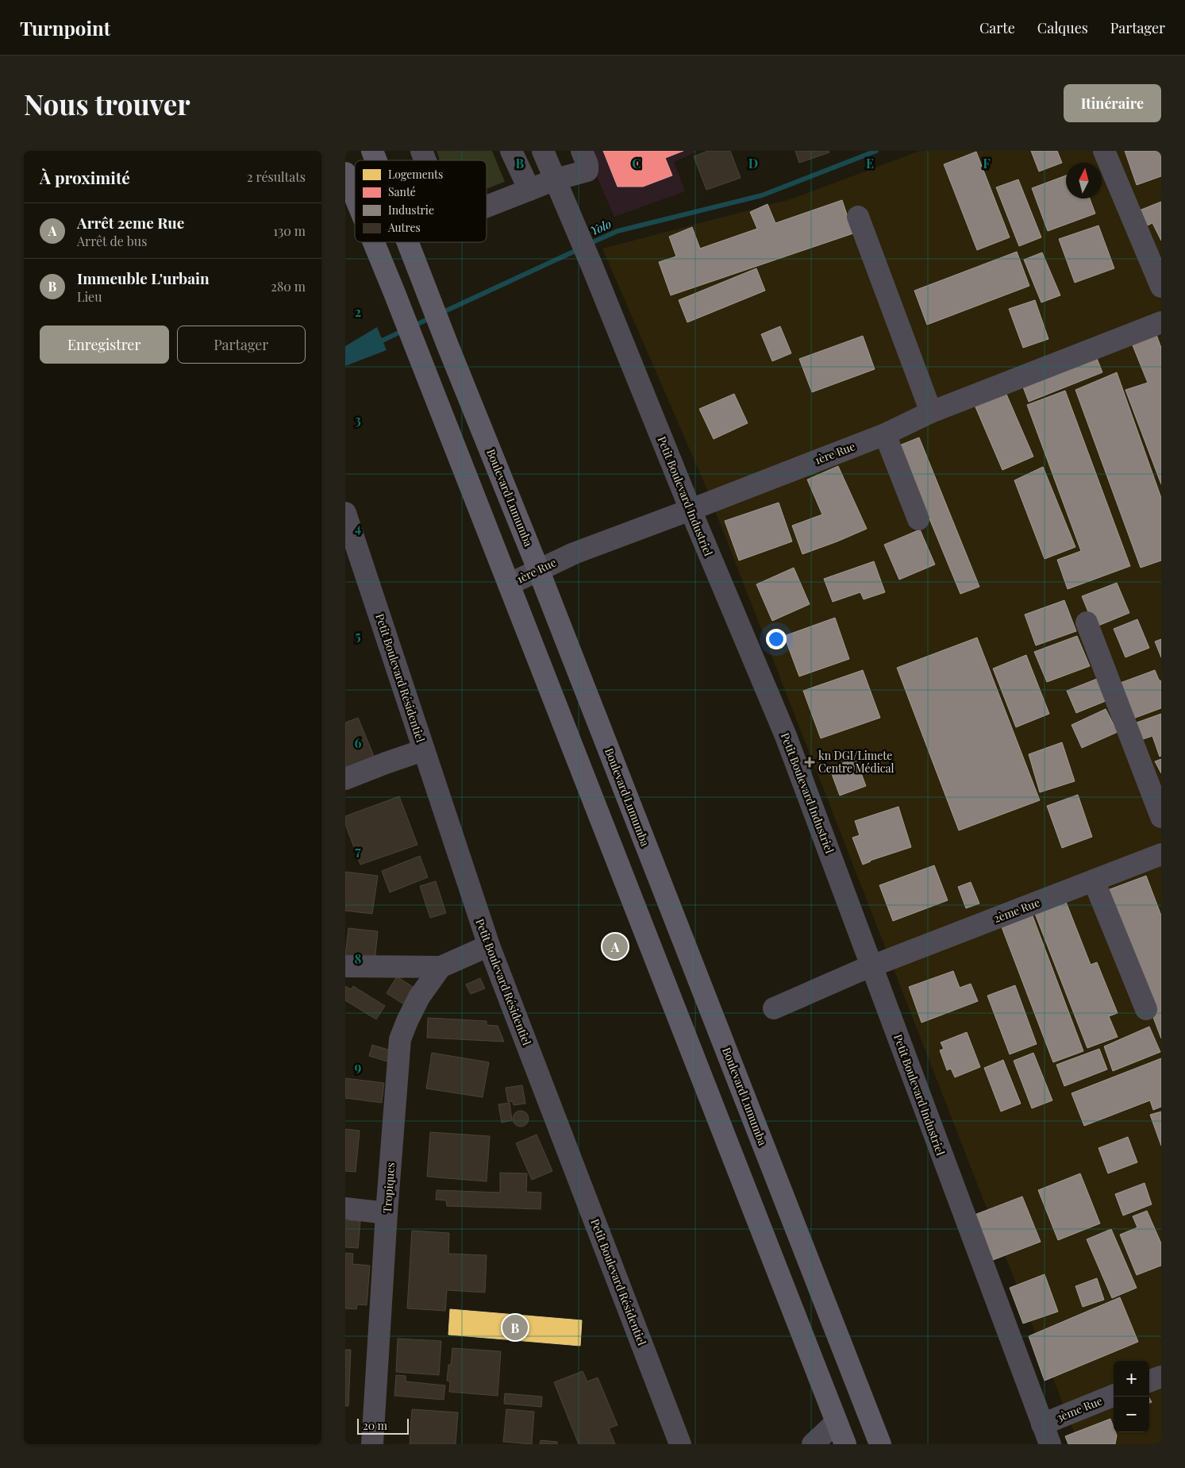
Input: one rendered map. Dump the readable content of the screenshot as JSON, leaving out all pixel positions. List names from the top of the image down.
{
  "streets": {
    "highway": ["Boulevard Lumumba"],
    "street": [
      "1ère Rue",
      "Petit Boulevard Industriel",
      "Petit Boulevard Résidentiel",
      "2ème Rue",
      "Tropiques",
      "3ème Rue"
    ]
  },
  "crossings": [
    ["1ère Rue", "Petit Boulevard Industriel"],
    ["1ère Rue", "Boulevard Lumumba"],
    ["Petit Boulevard Industriel", "2ème Rue"],
    ["Petit Boulevard Industriel", "3ème Rue"]
  ],
  "water": ["Yolo"],
  "places": {
    "health": ["kn DGI/Limete Centre Médical"]
  },
  "legend": [
    "Logements",
    "Santé",
    "Industrie",
    "Autres"
  ],
  "scale_bar": "20 m",
  "north": "top",
  "page": {
    "header": "Turnpoint",
    "nav": ["Carte", "Calques", "Partager"],
    "buttons": [
      "Itinéraire",
      ["Enregistrer", "Partager"]
    ],
    "title": "Nous trouver",
    "heading": ["À proximité", "2 résultats"],
    "list": [
      {
        "mark": "A",
        "name": "Arrêt 2eme Rue",
        "note": "Arrêt de bus",
        "value": "130 m"
      },
      {
        "mark": "B",
        "name": "Immeuble L'urbain",
        "note": "Lieu",
        "value": "280 m"
      }
    ],
    "pins": ["A", "B"],
    "map_buttons": ["+", "−"],
    "scale": "20 m"
  },
  "grid": {
    "columns": [
      "B",
      "C",
      "D",
      "E",
      "F"
    ],
    "rows": [
      "2",
      "3",
      "4",
      "5",
      "6",
      "7",
      "8",
      "9"
    ]
  }
}
